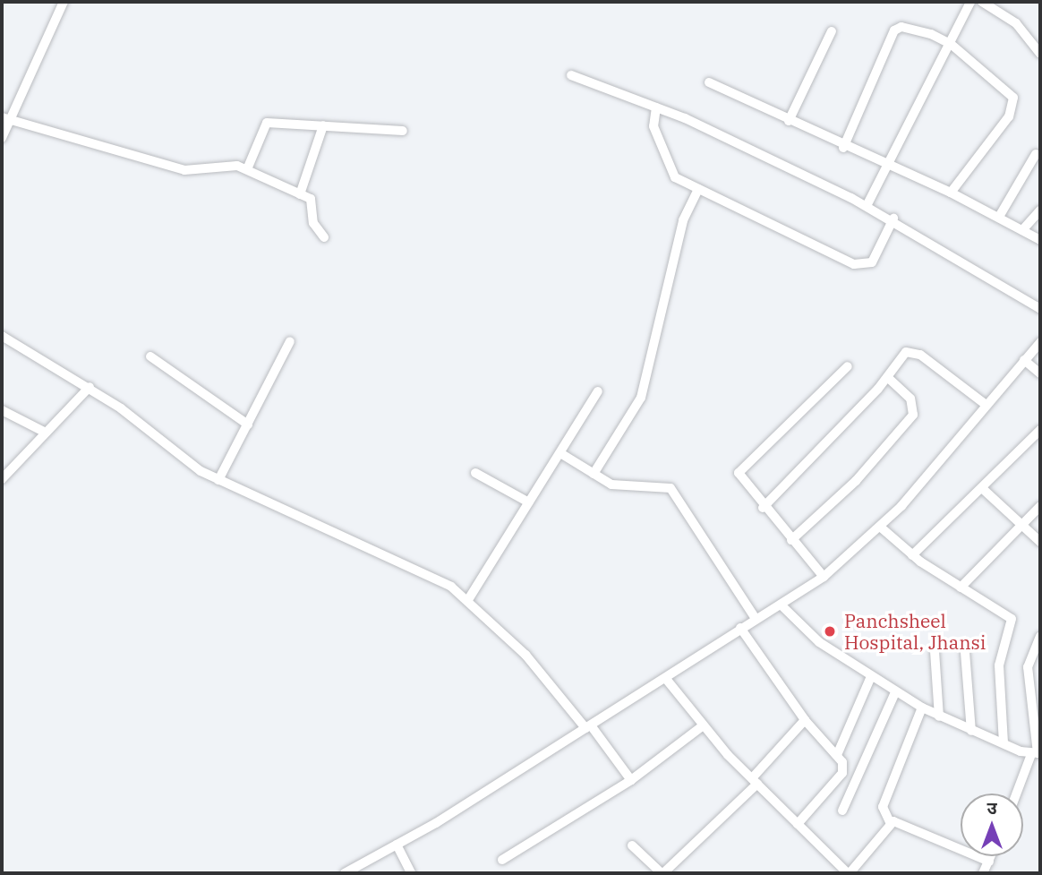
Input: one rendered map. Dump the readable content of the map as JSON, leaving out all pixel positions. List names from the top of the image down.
{
  "places": ["Panchsheel Hospital, Jhansi"],
  "north": "top"
}
